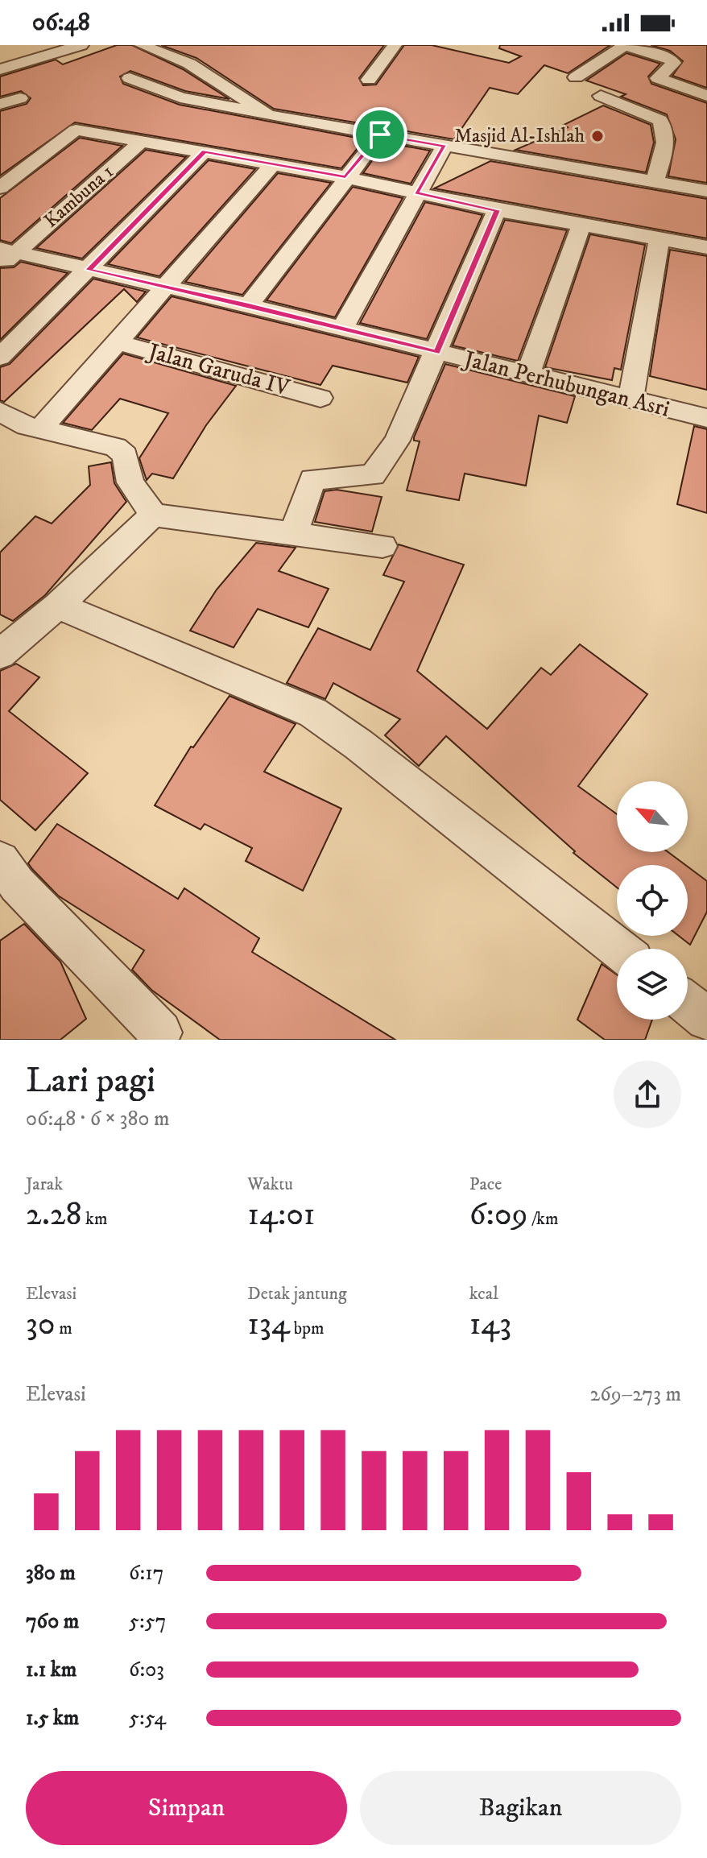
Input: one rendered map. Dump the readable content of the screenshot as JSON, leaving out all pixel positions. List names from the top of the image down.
{
  "streets": {
    "street": ["Kambuna 1", "Jalan Garuda IV", "Jalan Perhubungan Asri"]
  },
  "crossings": [
    ["Kambuna 1", "Jalan Perhubungan Asri"]
  ],
  "places": ["Masjid Al-Ishlah"],
  "north": "top left",
  "page": {
    "status": "06:48",
    "heading": ["Lari pagi", "06:48 · 6 × 380 m"],
    "stats": [
      ["Jarak", "2.28 km"],
      ["Waktu", "14:01"],
      ["Pace", "6:09 /km"],
      ["Elevasi", "30 m"],
      ["Detak jantung", "134 bpm"],
      ["kcal", "143"]
    ],
    "chart": ["Elevasi", "269–273 m"],
    "list": [
      {
        "name": "380 m",
        "note": "6:17"
      },
      {
        "name": "760 m",
        "note": "5:57"
      },
      {
        "name": "1.1 km",
        "note": "6:03"
      },
      {
        "name": "1.5 km",
        "note": "5:54"
      }
    ],
    "buttons": ["Simpan", "Bagikan"]
  }
}
